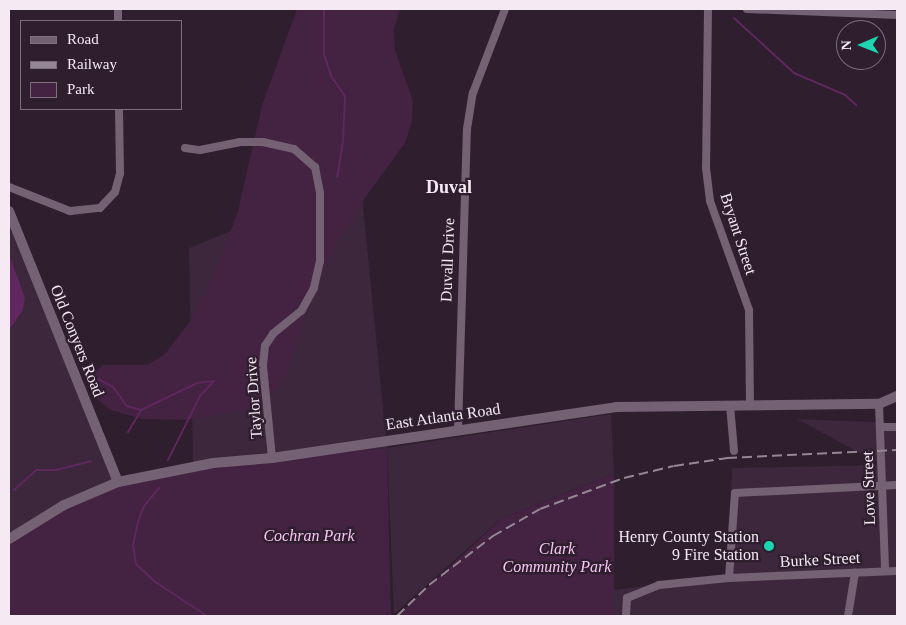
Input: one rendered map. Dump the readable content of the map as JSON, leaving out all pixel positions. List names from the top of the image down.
{
  "streets": {
    "street": [
      "Bryant Street",
      "Duvall Drive",
      "Old Conyers Road",
      "Taylor Drive",
      "East Atlanta Road",
      "Love Street",
      "Burke Street"
    ]
  },
  "crossings": [
    ["Bryant Street", "East Atlanta Road"],
    ["Duvall Drive", "East Atlanta Road"],
    ["Old Conyers Road", "East Atlanta Road"],
    ["Taylor Drive", "East Atlanta Road"],
    ["East Atlanta Road", "Love Street"],
    ["Love Street", "Burke Street"]
  ],
  "districts": ["Duval"],
  "parks": ["Cochran Park", "Clark Community Park"],
  "places": ["Henry County Station 9 Fire Station"],
  "legend": ["Road", "Railway", "Park"],
  "north": "left"
}
